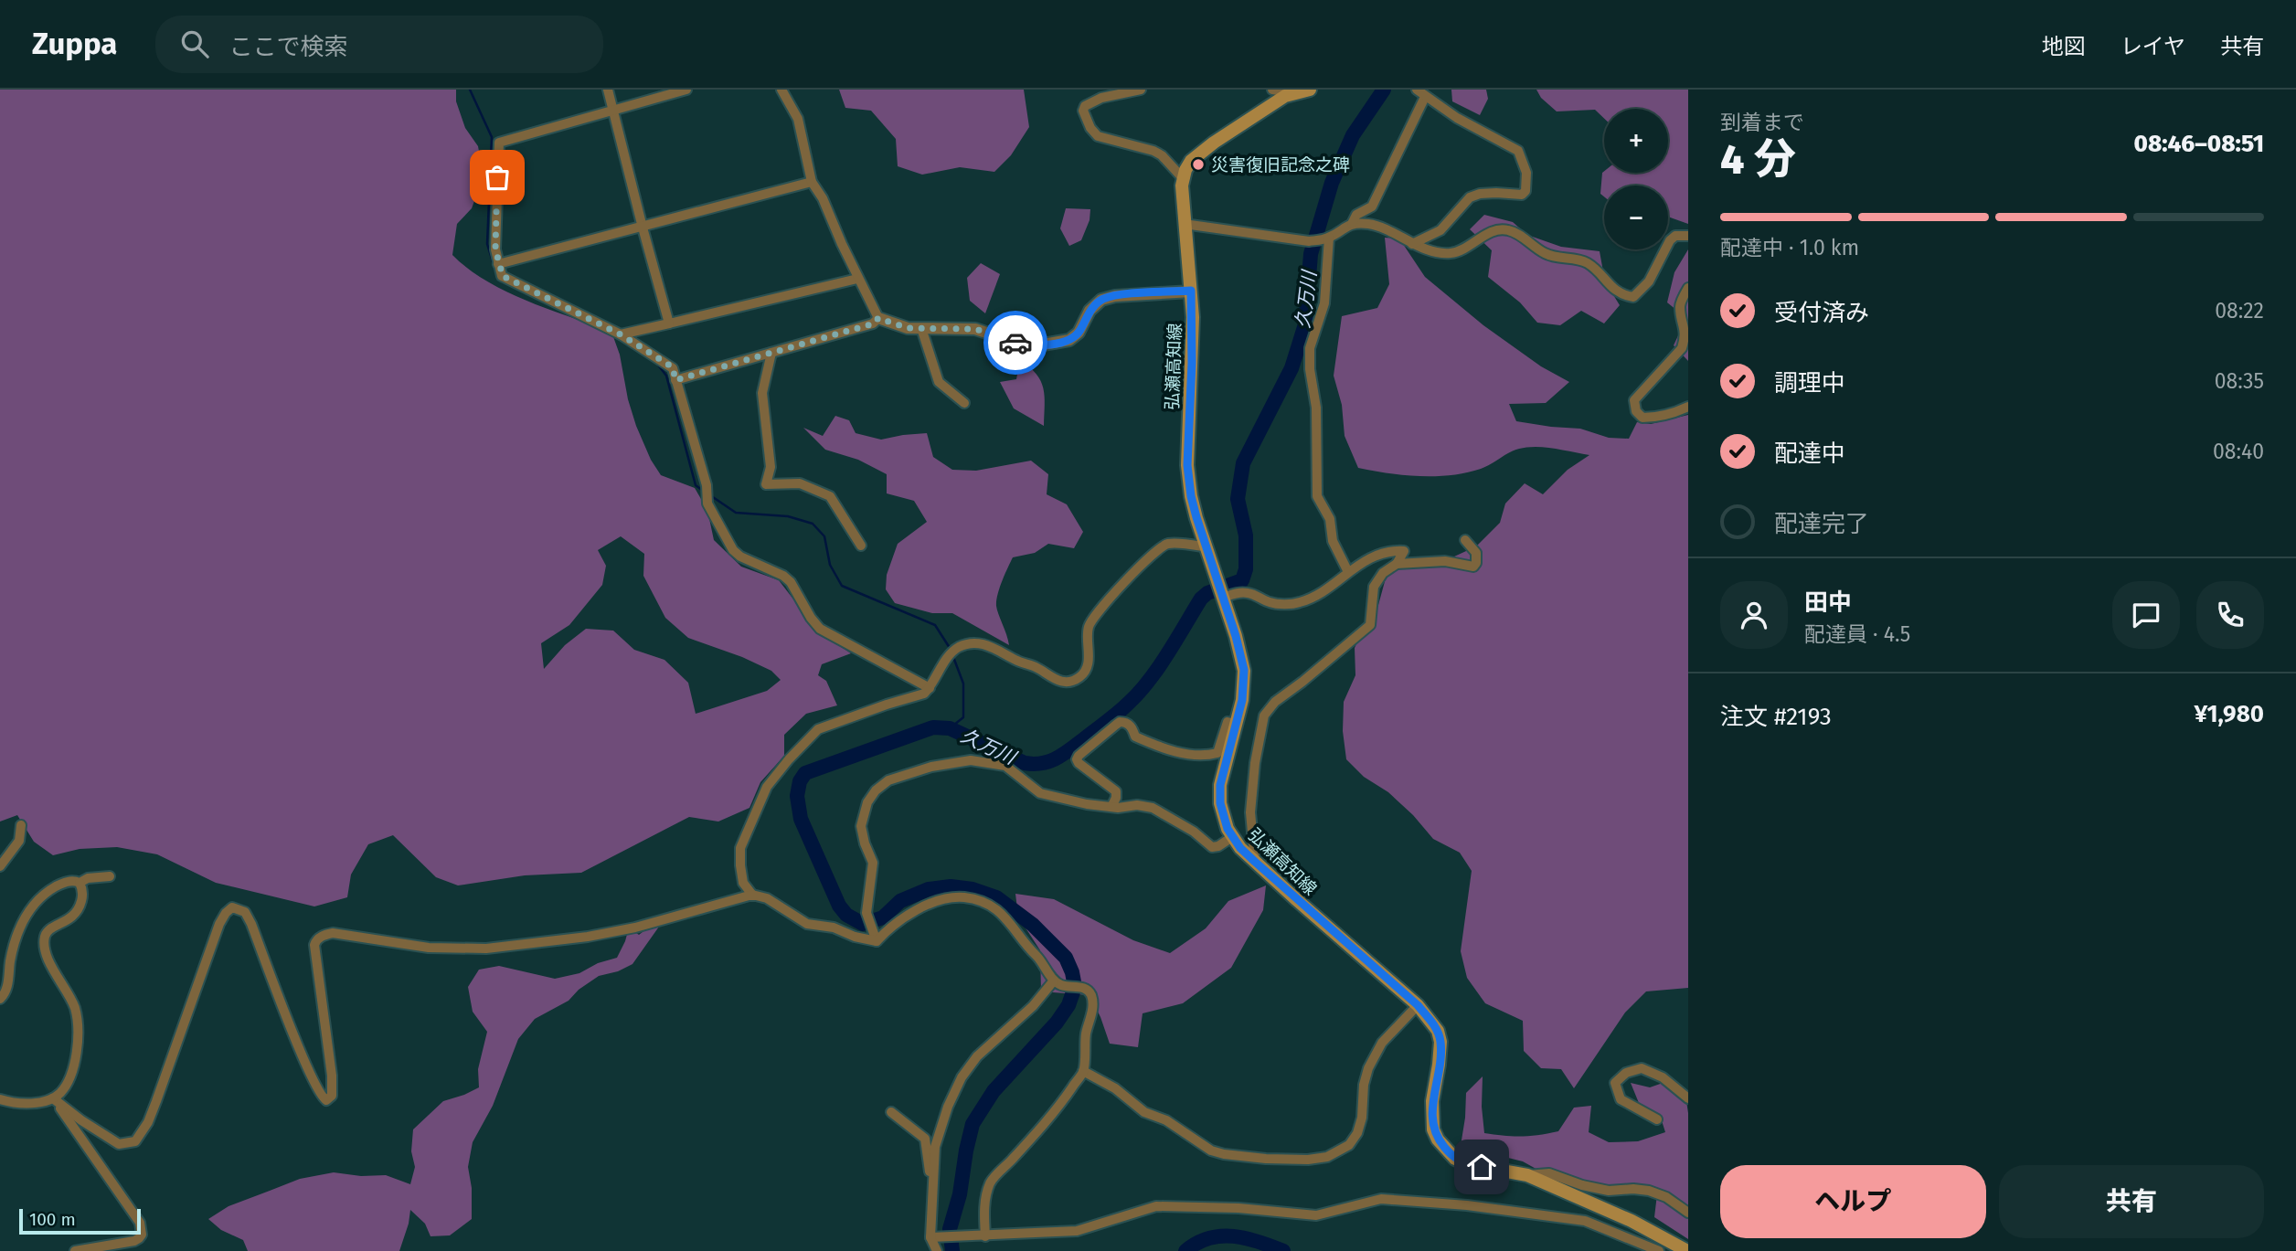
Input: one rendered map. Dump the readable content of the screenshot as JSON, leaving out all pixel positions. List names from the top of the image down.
{
  "streets": {
    "main road": ["弘瀬高知線"]
  },
  "water": ["久万川"],
  "places": ["災害復旧記念之碑"],
  "scale_bar": "100 m",
  "page": {
    "header": "Zuppa",
    "search": "ここで検索",
    "nav": ["地図", "レイヤ", "共有"],
    "heading": ["4 分", "到着まで", "08:46–08:51"],
    "panel": [
      "田中",
      "配達員 · 4.5",
      "注文 #2193",
      "¥1,980"
    ],
    "map_buttons": ["+", "−"],
    "bar": "配達中 · 1.0 km",
    "list": [
      ["受付済み", "08:22"],
      ["調理中", "08:35"],
      ["配達中", "08:40"],
      "配達完了"
    ],
    "buttons": ["ヘルプ", "共有"],
    "scale": "100 m"
  }
}
